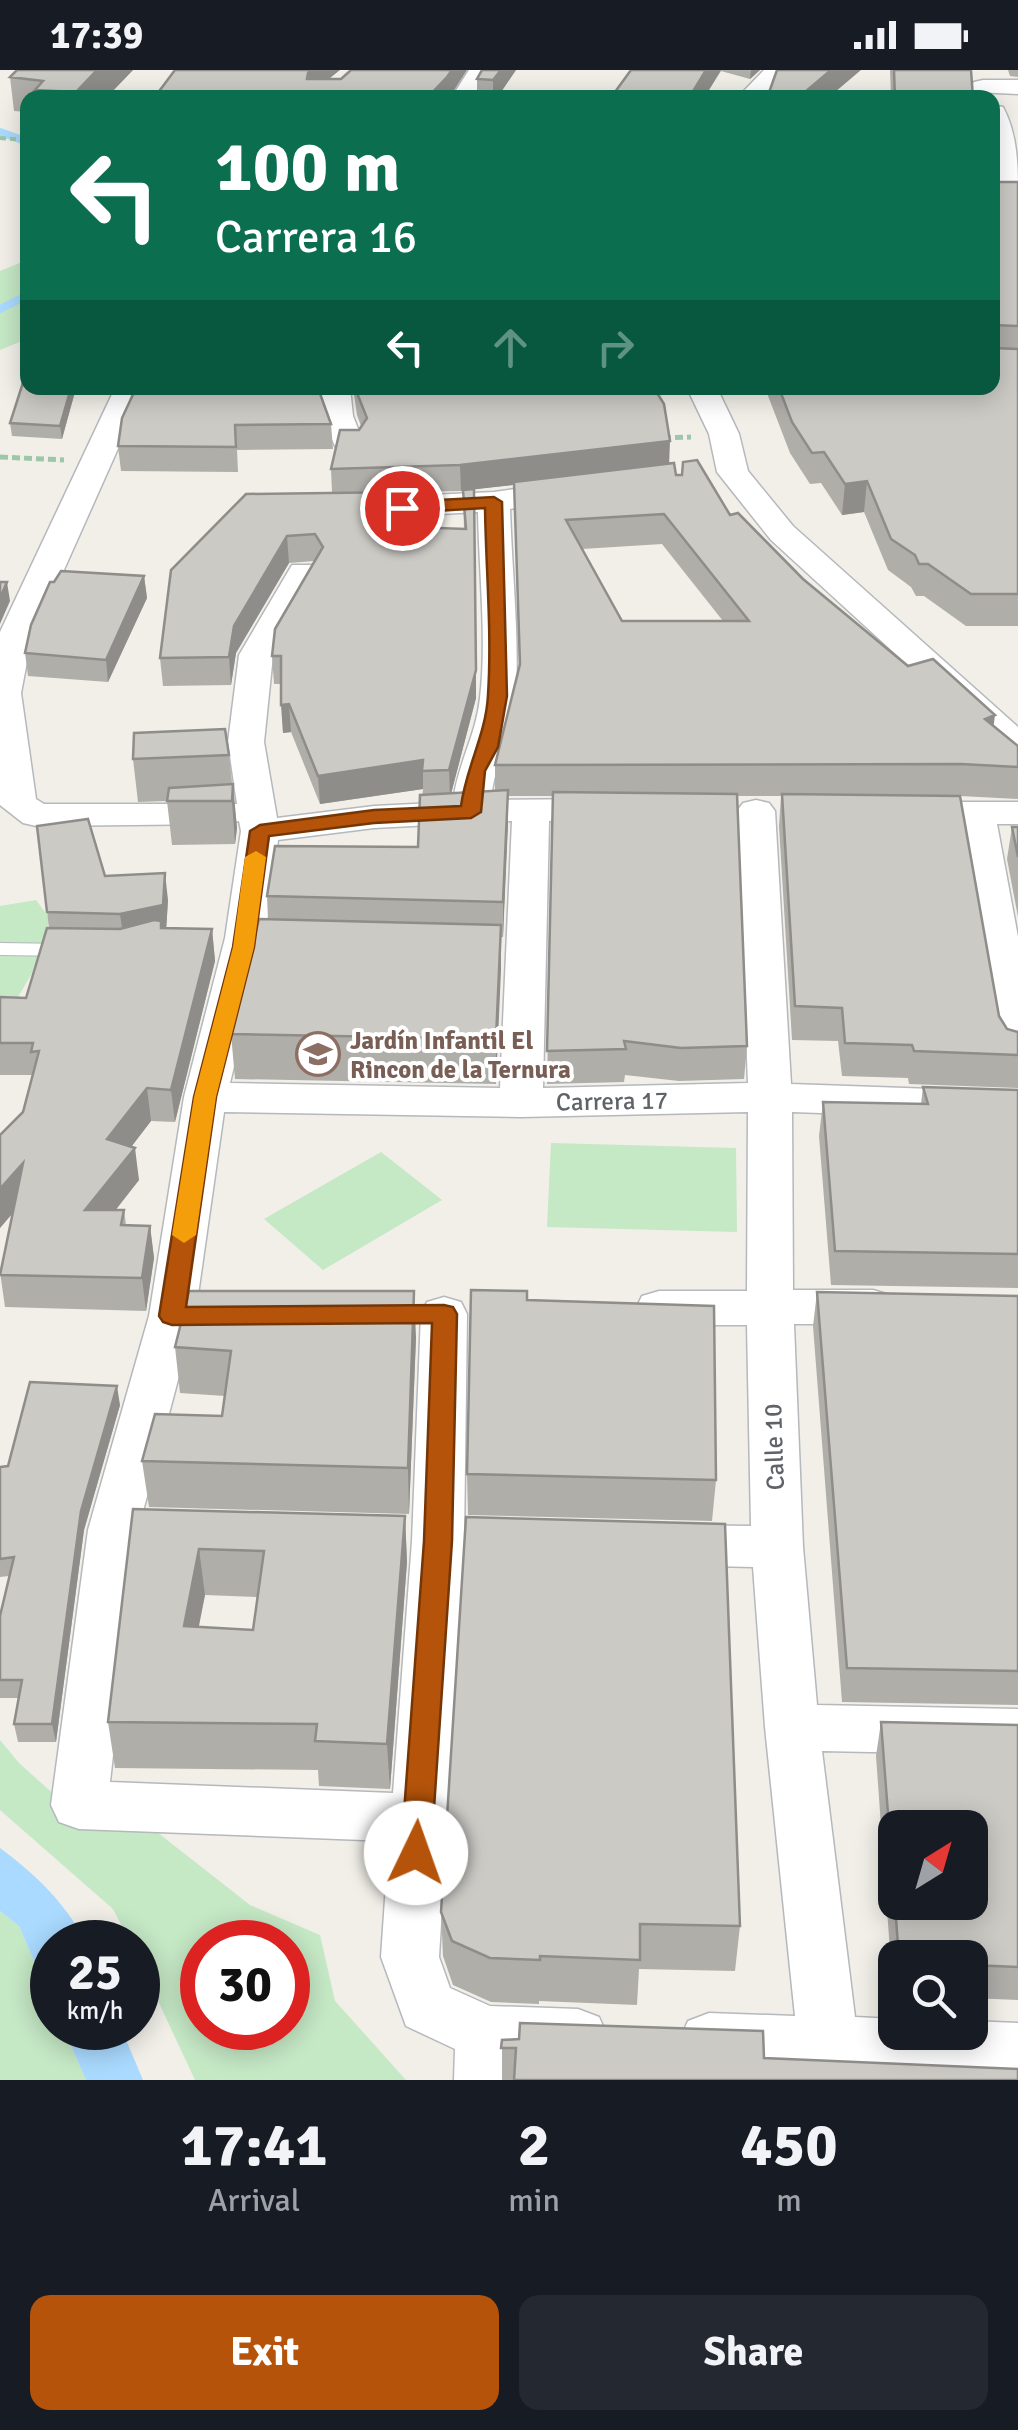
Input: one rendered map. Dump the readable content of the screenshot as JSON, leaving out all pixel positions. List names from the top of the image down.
{
  "streets": {
    "street": ["Carrera 17", "Calle 10"]
  },
  "crossings": [
    ["Carrera 17", "Calle 10"]
  ],
  "places": {
    "school or university": ["Jardín Infantil El Rincon de la Ternura"]
  },
  "north": "top right",
  "page": {
    "status": "17:39",
    "turn": ["100 m", "Carrera 16"],
    "speed": "25 km/h",
    "limit": "30",
    "eta": [
      "17:41",
      "Arrival",
      "2",
      "min",
      "450",
      "m"
    ],
    "buttons": ["Exit", "Share"]
  }
}
